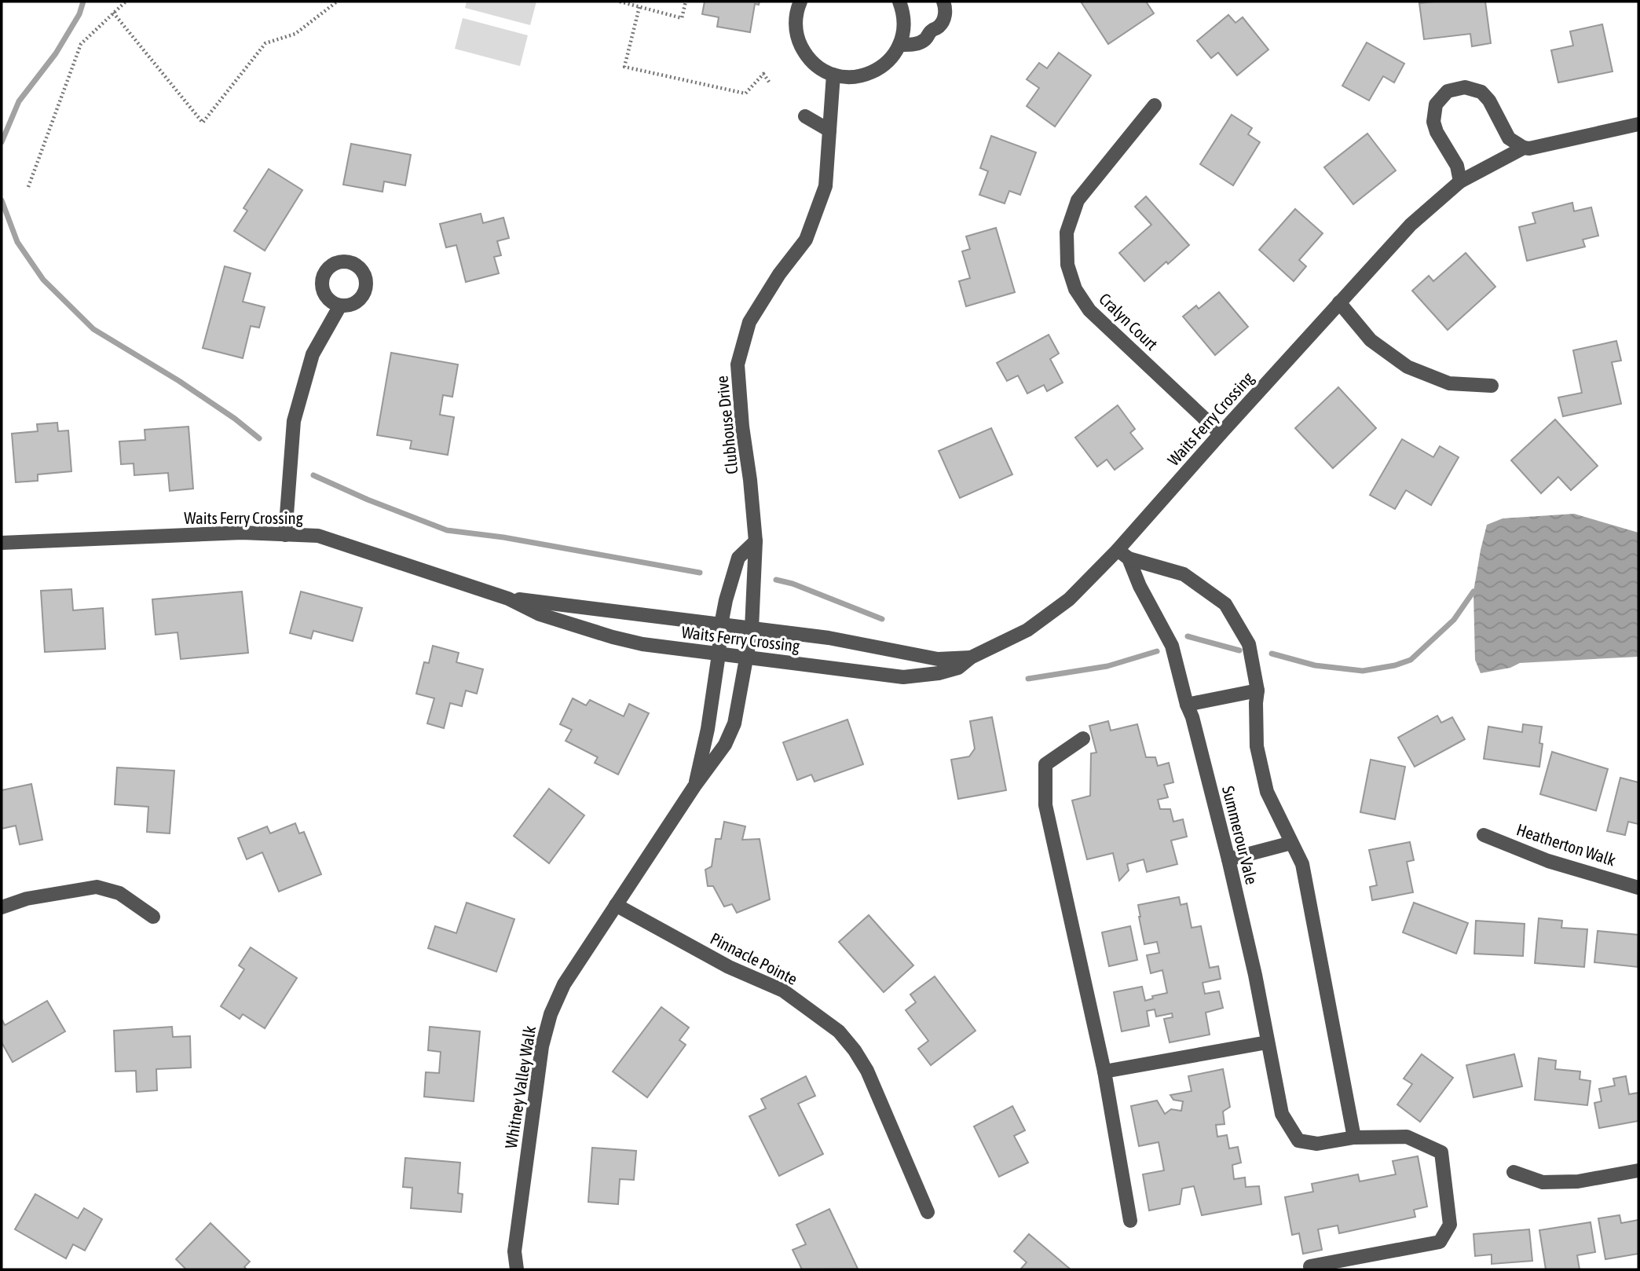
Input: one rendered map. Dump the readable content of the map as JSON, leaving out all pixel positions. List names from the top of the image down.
{
  "streets": {
    "street": [
      "Cralyn Court",
      "Waits Ferry Crossing",
      "Clubhouse Drive",
      "Summerour Vale",
      "Heatherton Walk",
      "Pinnacle Pointe",
      "Whitney Valley Walk"
    ]
  },
  "crossings": [
    ["Cralyn Court", "Waits Ferry Crossing"],
    ["Waits Ferry Crossing", "Clubhouse Drive"],
    ["Waits Ferry Crossing", "Summerour Vale"],
    ["Waits Ferry Crossing", "Whitney Valley Walk"],
    ["Clubhouse Drive", "Whitney Valley Walk"],
    ["Pinnacle Pointe", "Whitney Valley Walk"]
  ]
}
